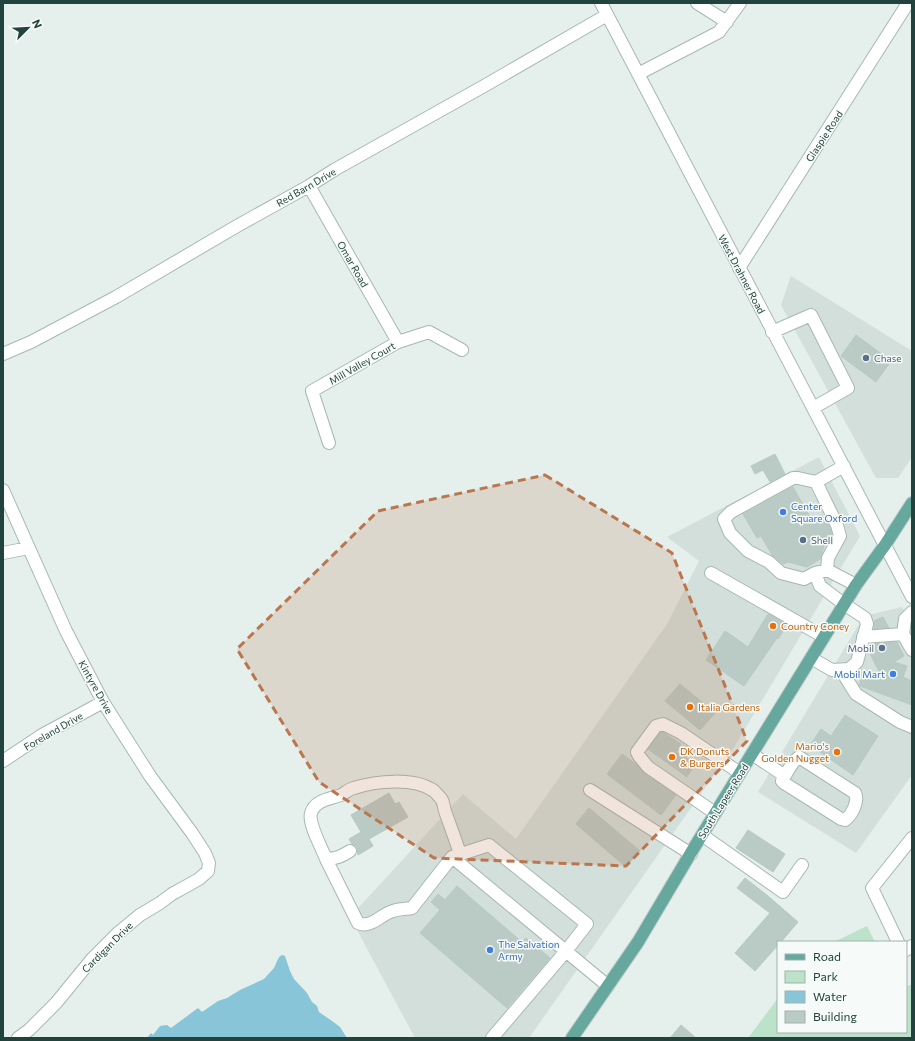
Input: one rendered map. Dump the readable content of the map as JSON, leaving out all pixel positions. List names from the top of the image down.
{
  "streets": {
    "main road": ["South Lapeer Road"],
    "street": [
      "Glaspie Road",
      "Red Barn Drive",
      "Omar Road",
      "West Drahner Road",
      "Mill Valley Court",
      "Kintyre Drive",
      "Foreland Drive",
      "Cardigan Drive"
    ]
  },
  "crossings": [
    ["Glaspie Road", "West Drahner Road"],
    ["Red Barn Drive", "Omar Road"],
    ["Red Barn Drive", "West Drahner Road"],
    ["Omar Road", "Mill Valley Court"],
    ["West Drahner Road", "South Lapeer Road"],
    ["Kintyre Drive", "Foreland Drive"],
    ["Kintyre Drive", "Cardigan Drive"]
  ],
  "places": [
    "Chase",
    "Center Square Oxford",
    "Shell",
    "Country Coney",
    "Mobil",
    "Mobil Mart",
    "Italia Gardens",
    "Mario's Golden Nugget",
    "DK Donuts & Burgers",
    "The Salvation Army"
  ],
  "legend": [
    "Road",
    "Park",
    "Water",
    "Building"
  ],
  "north": "top right"
}
